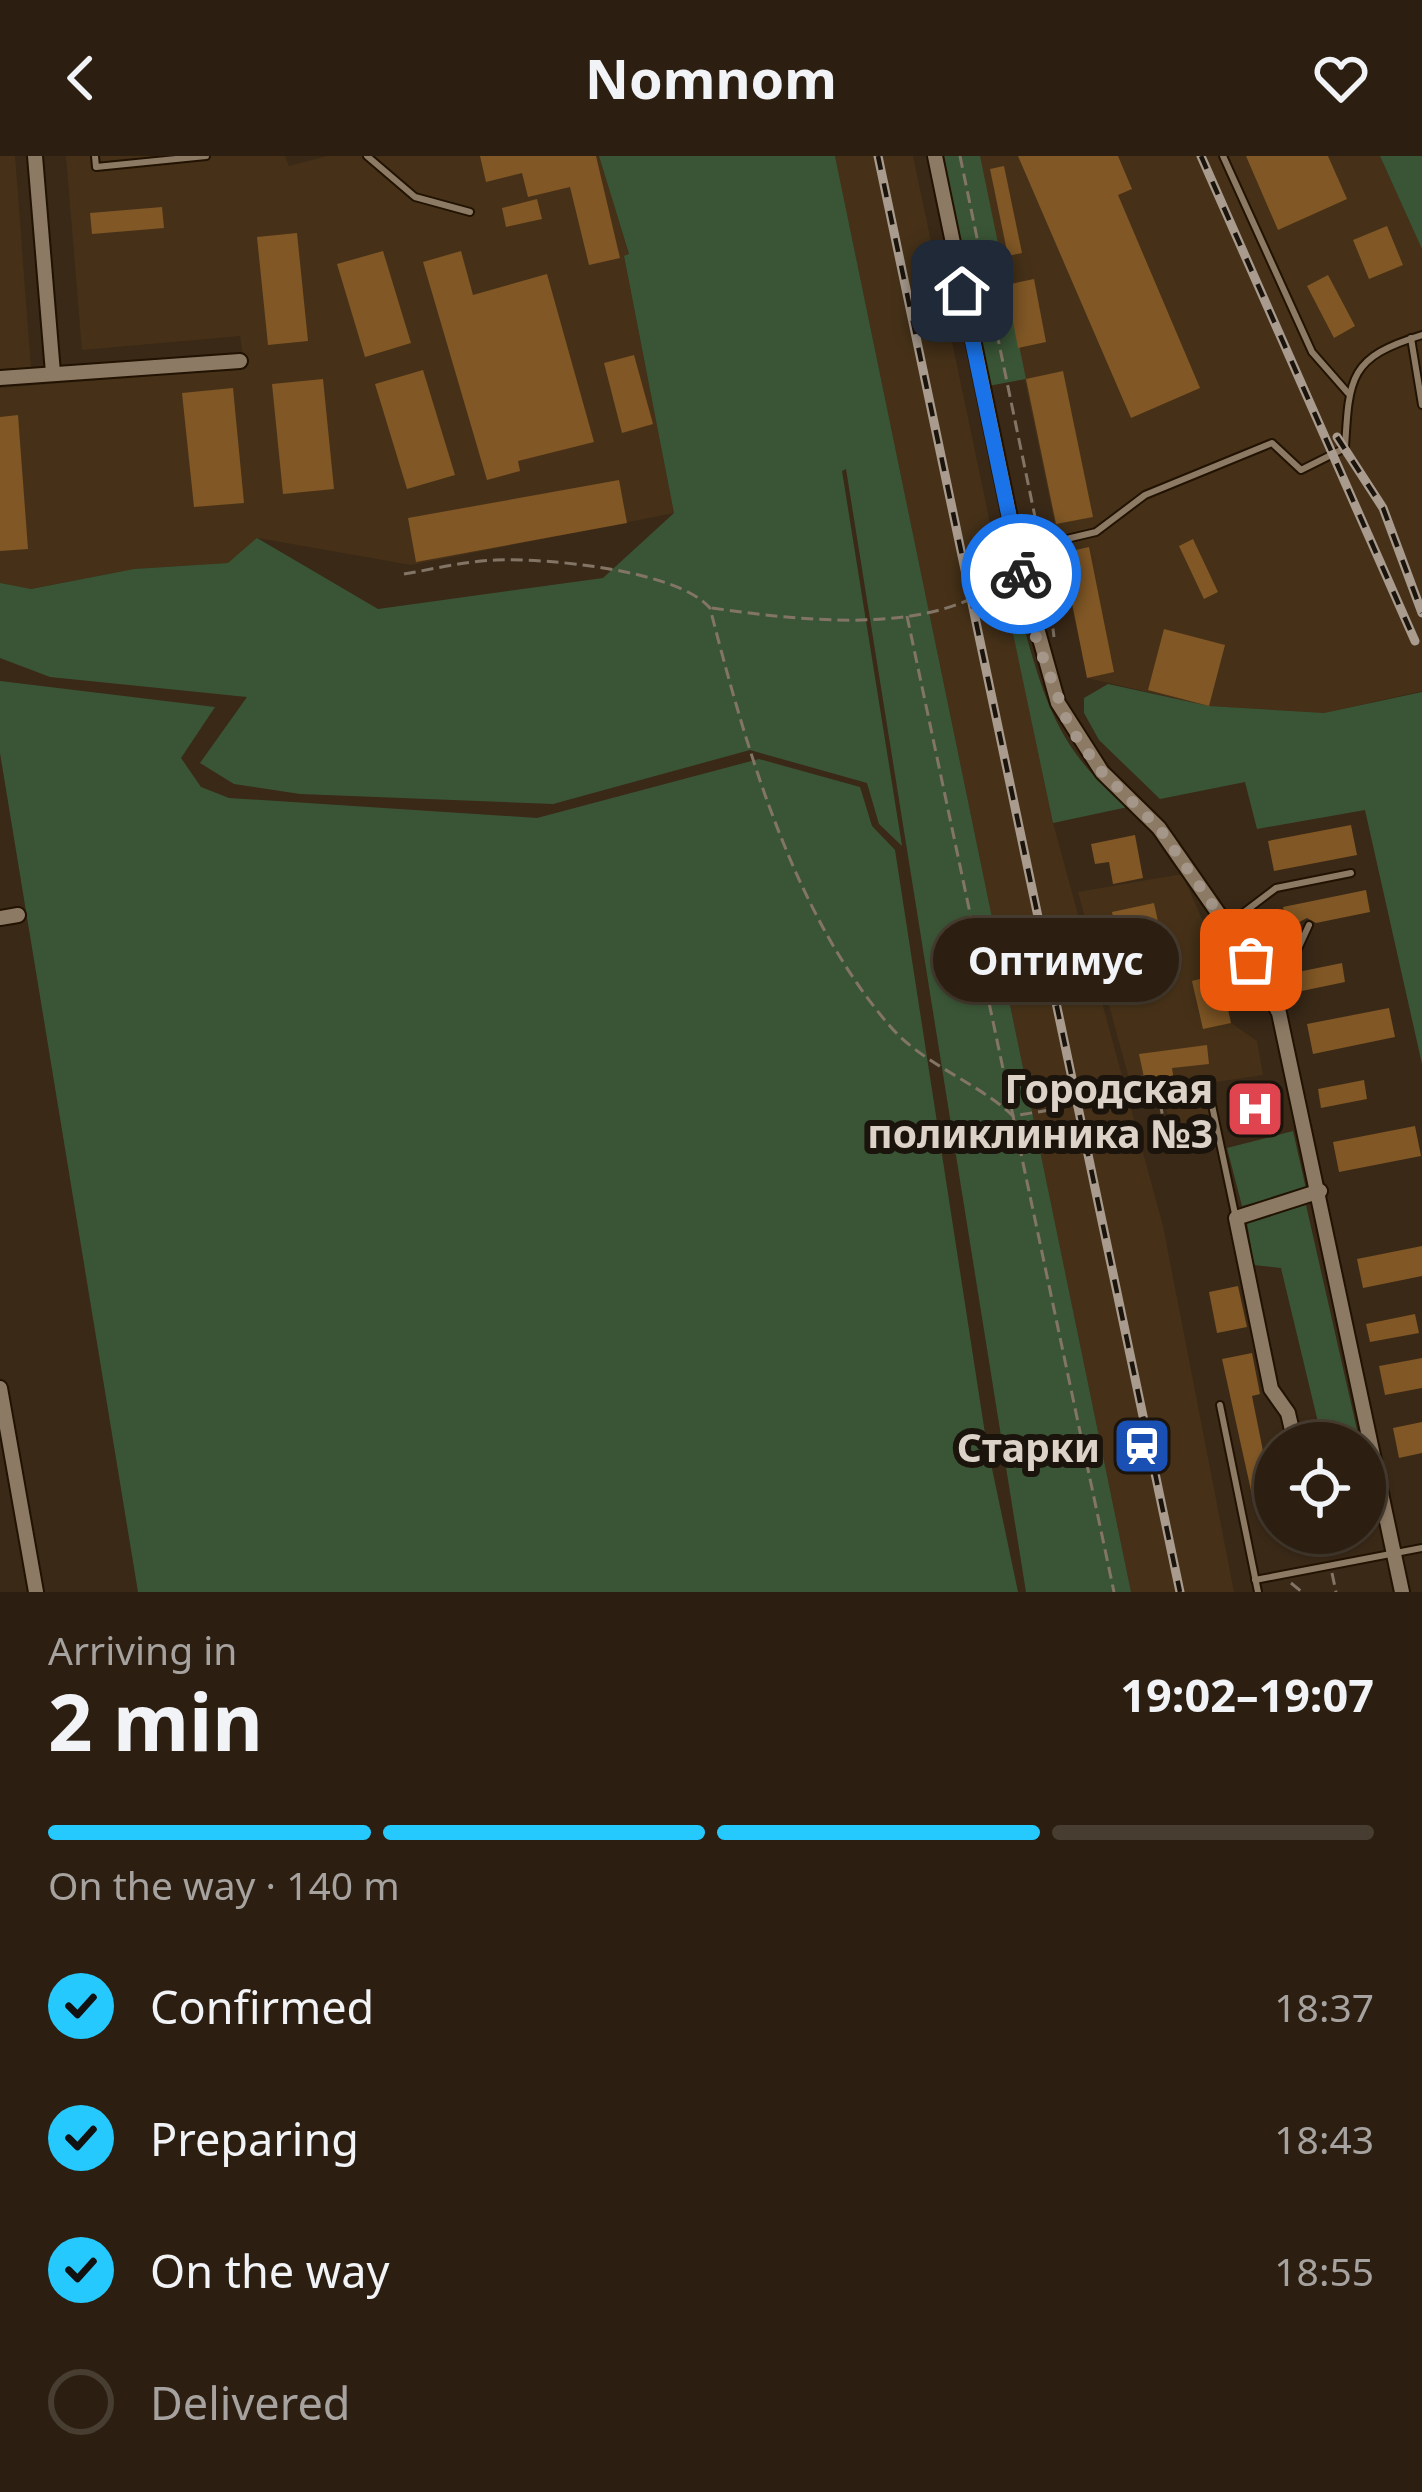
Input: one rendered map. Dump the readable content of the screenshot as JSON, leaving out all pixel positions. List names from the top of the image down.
{
  "places": {
    "other": ["Оптимус"],
    "hospital": ["Городская поликлиника №3"],
    "station": ["Старки"]
  },
  "page": {
    "header": "Nomnom",
    "bubble": "Оптимус",
    "heading": ["2 min", "Arriving in", "19:02–19:07"],
    "bar": "On the way · 140 m",
    "list": [
      ["Confirmed", "18:37"],
      ["Preparing", "18:43"],
      ["On the way", "18:55"],
      "Delivered"
    ]
  }
}
